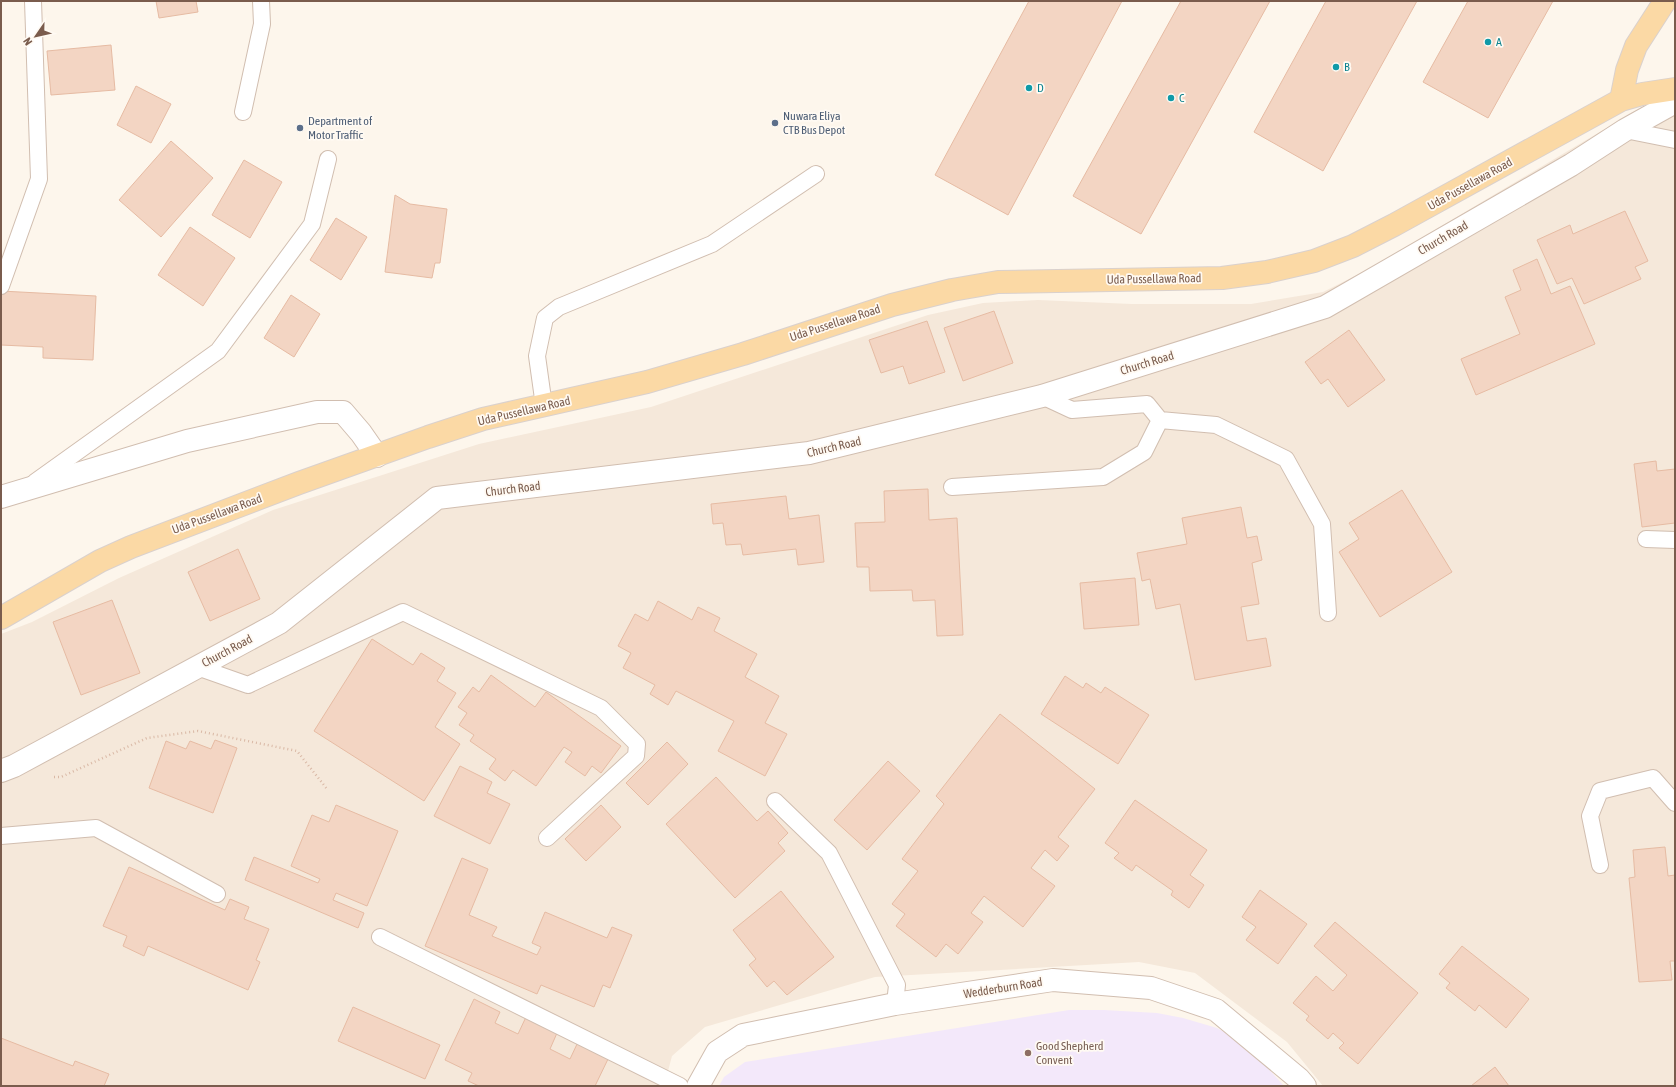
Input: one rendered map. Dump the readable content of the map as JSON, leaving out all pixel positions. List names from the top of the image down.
{
  "streets": {
    "main road": ["Uda Pussellawa Road"],
    "street": ["Church Road", "Wedderburn Road"]
  },
  "places": [
    "A",
    "B",
    "D",
    "C",
    "Nuwara Eliya CTB Bus Depot",
    "Department of Motor Traffic",
    "Good Shepherd Convent"
  ],
  "north": "bottom left"
}
